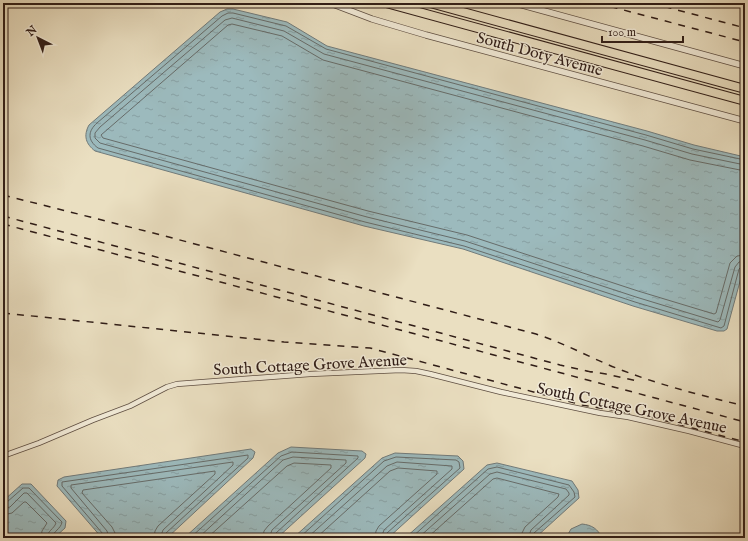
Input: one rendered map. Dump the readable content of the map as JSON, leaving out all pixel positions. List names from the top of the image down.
{
  "streets": {
    "street": ["South Doty Avenue", "South Cottage Grove Avenue"]
  },
  "scale_bar": "100 m",
  "north": "top left"
}
